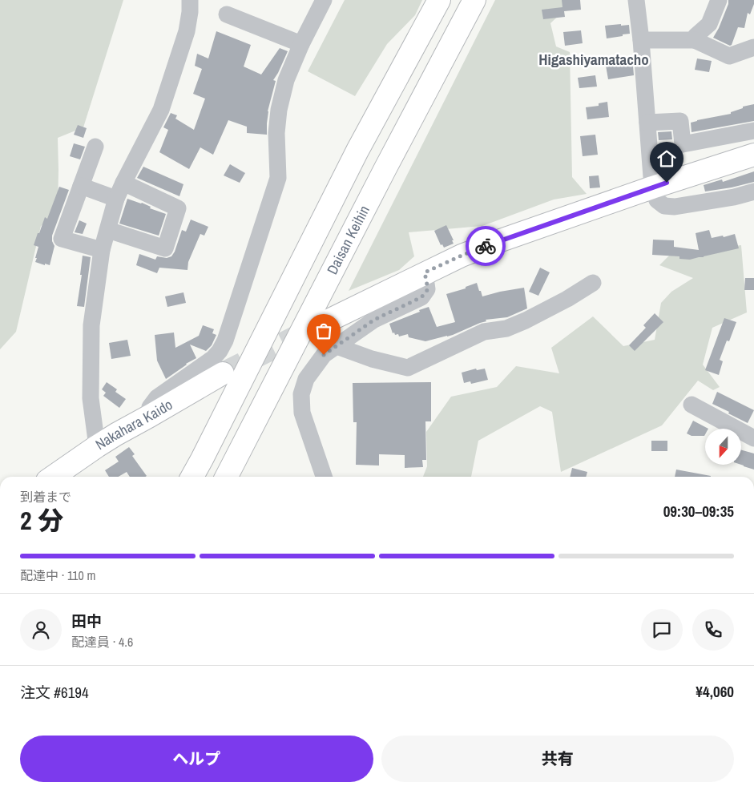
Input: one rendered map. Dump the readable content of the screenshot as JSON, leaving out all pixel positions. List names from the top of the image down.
{
  "streets": {
    "main road": ["Daisan Keihin", "Nakahara Kaido"]
  },
  "districts": ["Higashiyamatacho"],
  "north": "bottom",
  "page": {
    "heading": ["2 分", "到着まで", "09:30–09:35"],
    "panel": [
      "田中",
      "配達員 · 4.6",
      "注文 #6194",
      "¥4,060"
    ],
    "bar": "配達中 · 110 m",
    "buttons": ["ヘルプ", "共有"]
  }
}
